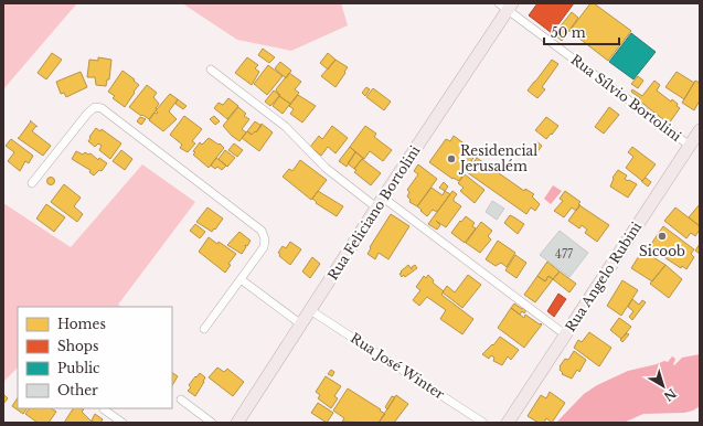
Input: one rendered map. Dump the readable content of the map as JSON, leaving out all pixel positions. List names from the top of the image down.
{
  "streets": {
    "main road": ["Rua Feliciano Bortolini", "Rua Angelo Rubini"],
    "street": ["Rua Sílvio Bortolini", "Rua José Winter"]
  },
  "crossings": [
    ["Rua Sílvio Bortolini", "Rua Feliciano Bortolini"],
    ["Rua Sílvio Bortolini", "Rua Angelo Rubini"],
    ["Rua Feliciano Bortolini", "Rua José Winter"]
  ],
  "places": ["Residencial Jerusalém", "Sicoob"],
  "house_numbers": ["477"],
  "legend": [
    "Homes",
    "Shops",
    "Public",
    "Other"
  ],
  "scale_bar": "50 m",
  "north": "bottom right"
}
